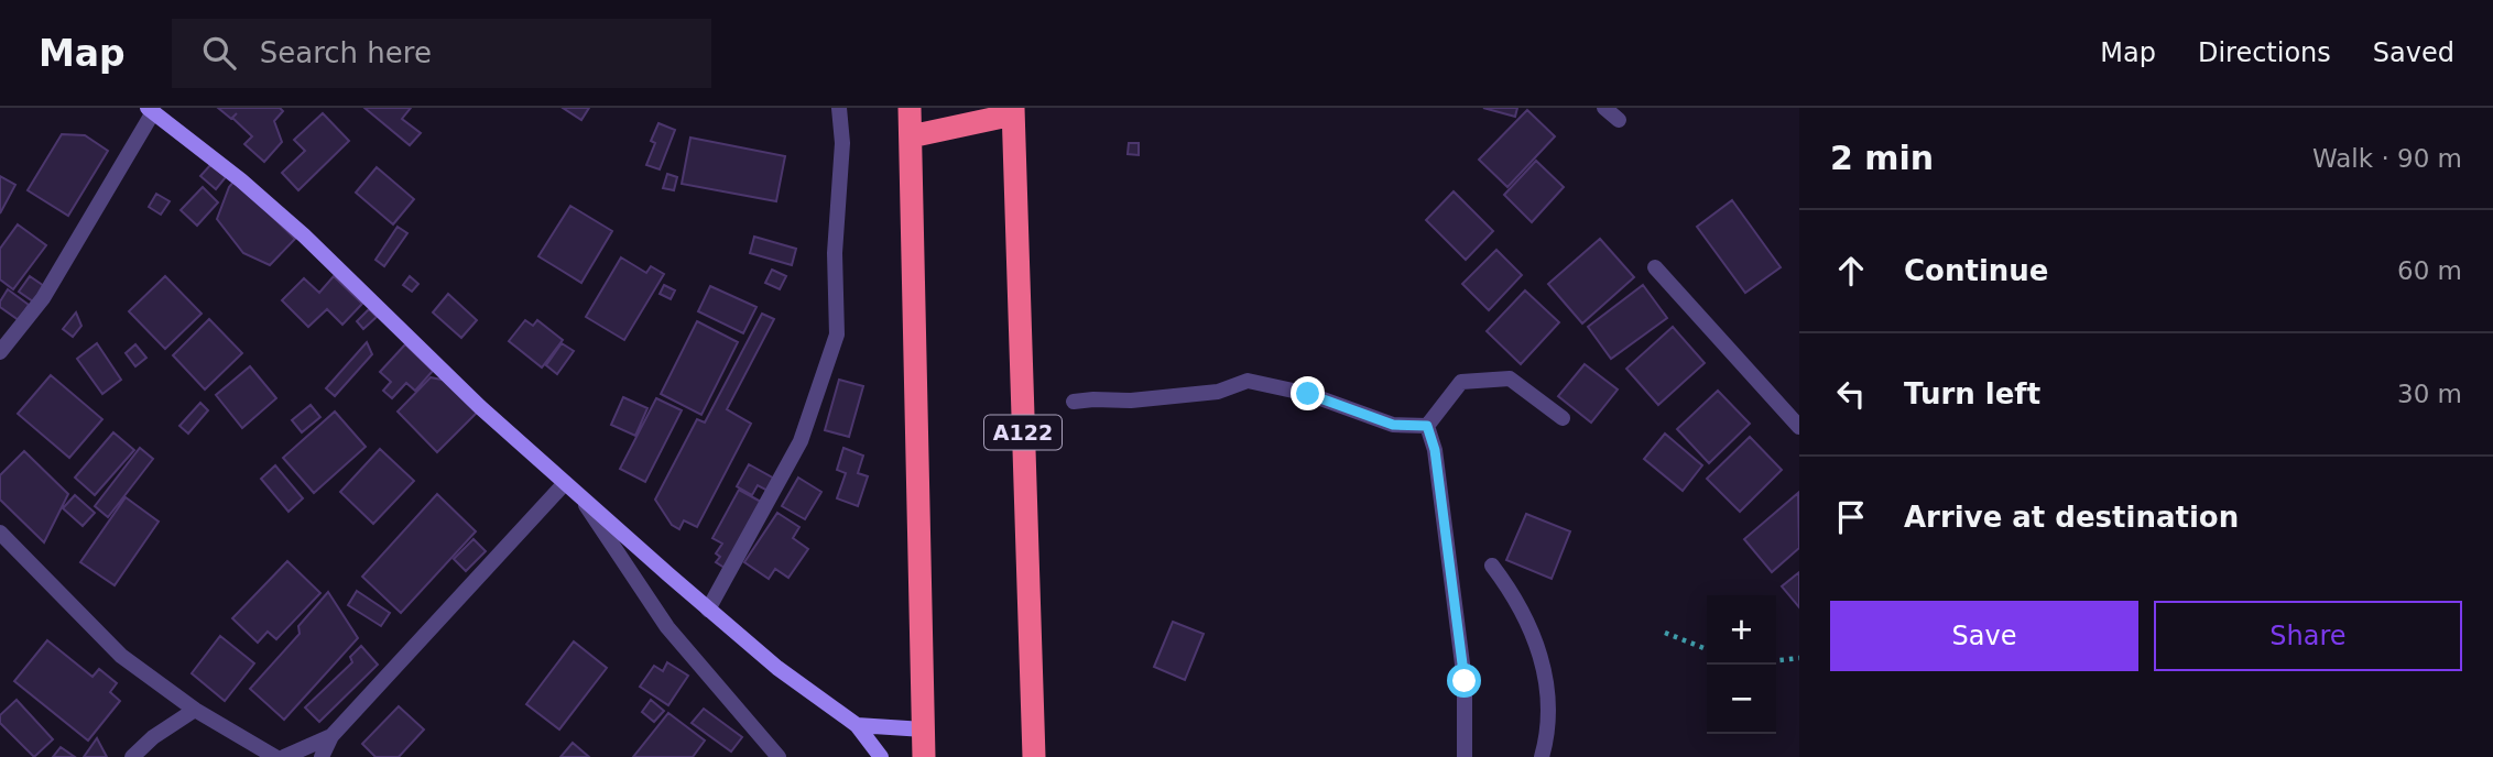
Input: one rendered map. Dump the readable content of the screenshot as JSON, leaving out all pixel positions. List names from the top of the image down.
{
  "streets": {
    "highway": ["A122"]
  },
  "page": {
    "header": "Map",
    "search": "Search here",
    "nav": ["Map", "Directions", "Saved"],
    "heading": ["2 min", "Walk · 90 m"],
    "list": [
      ["Continue", "60 m"],
      ["Turn left", "30 m"],
      "Arrive at destination"
    ],
    "buttons": ["Save", "Share"],
    "map_buttons": ["+", "−"]
  }
}
